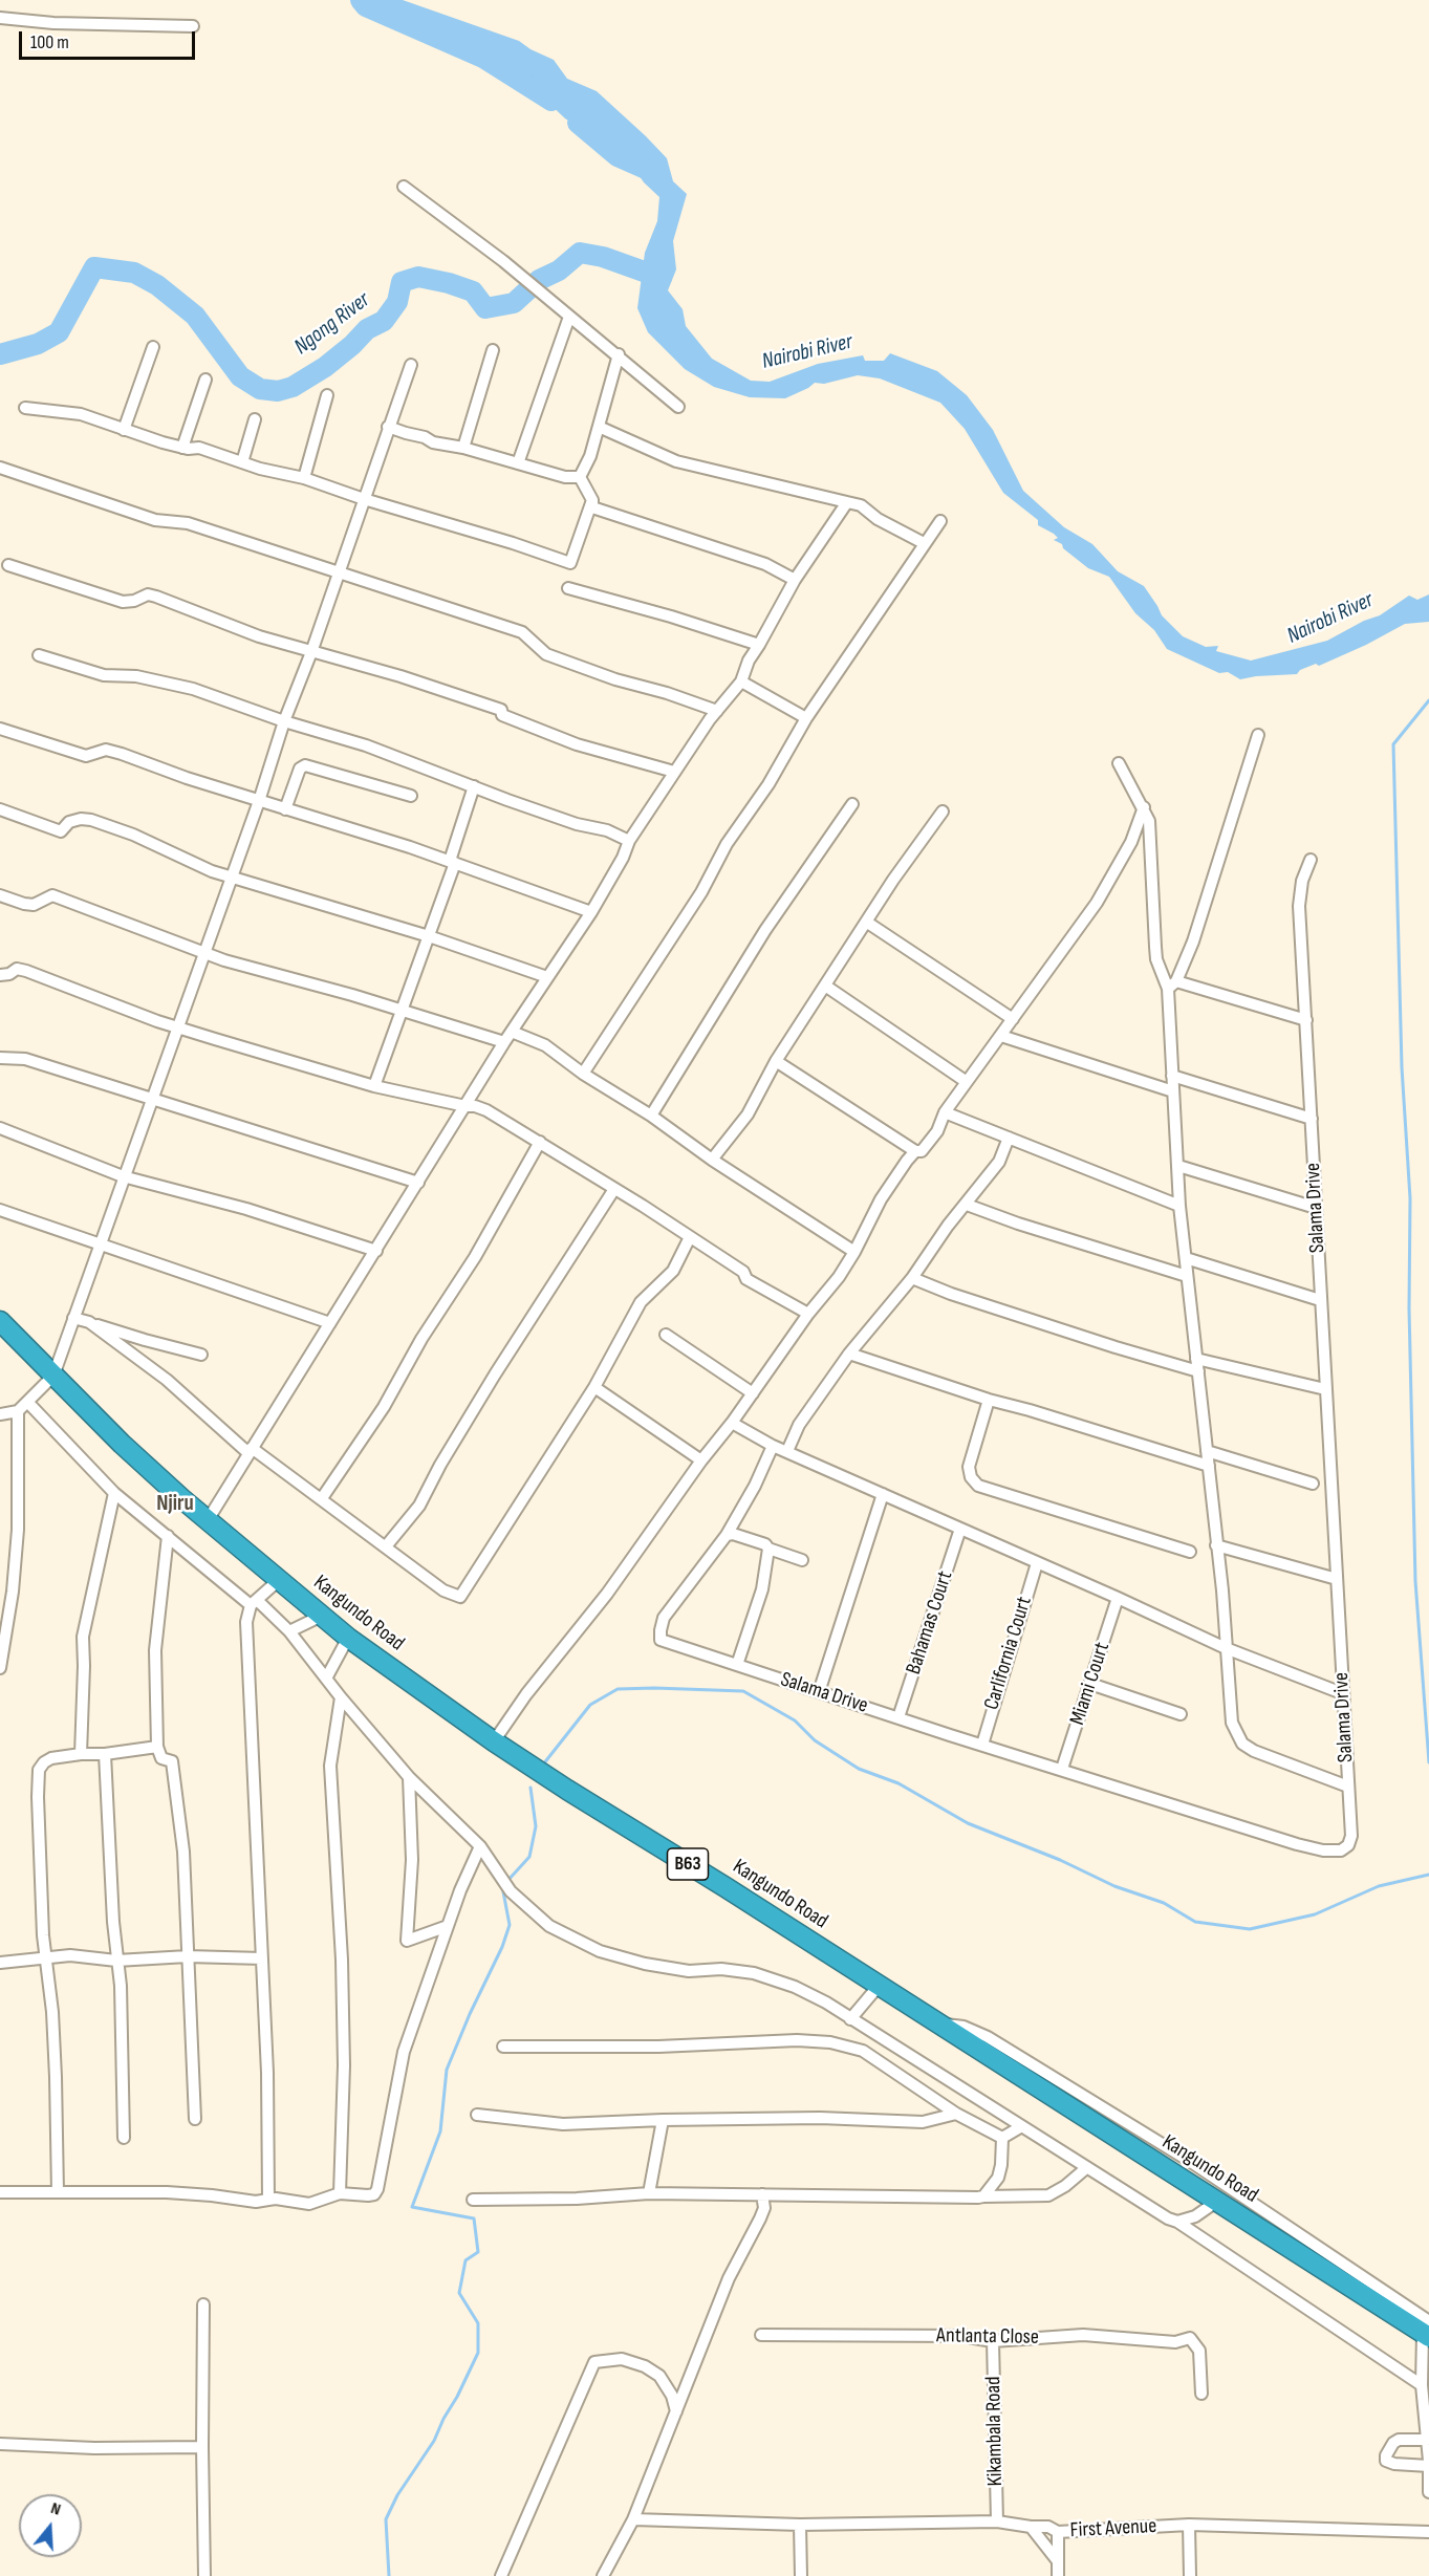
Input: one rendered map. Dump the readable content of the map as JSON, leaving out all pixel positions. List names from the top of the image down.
{
  "streets": {
    "highway": ["Kangundo Road", "B63"],
    "street": [
      "Salama Drive",
      "Bahamas Court",
      "Carlifornia Court",
      "Miami Court",
      "Antlanta Close",
      "Kikambala Road",
      "First Avenue"
    ]
  },
  "crossings": [
    ["Salama Drive", "Bahamas Court"],
    ["Salama Drive", "Carlifornia Court"],
    ["Salama Drive", "Miami Court"],
    ["Antlanta Close", "Kikambala Road"],
    ["Kikambala Road", "First Avenue"]
  ],
  "districts": ["Njiru"],
  "water": ["Ngong River", "Nairobi River"],
  "scale_bar": "100 m",
  "north": "top"
}
